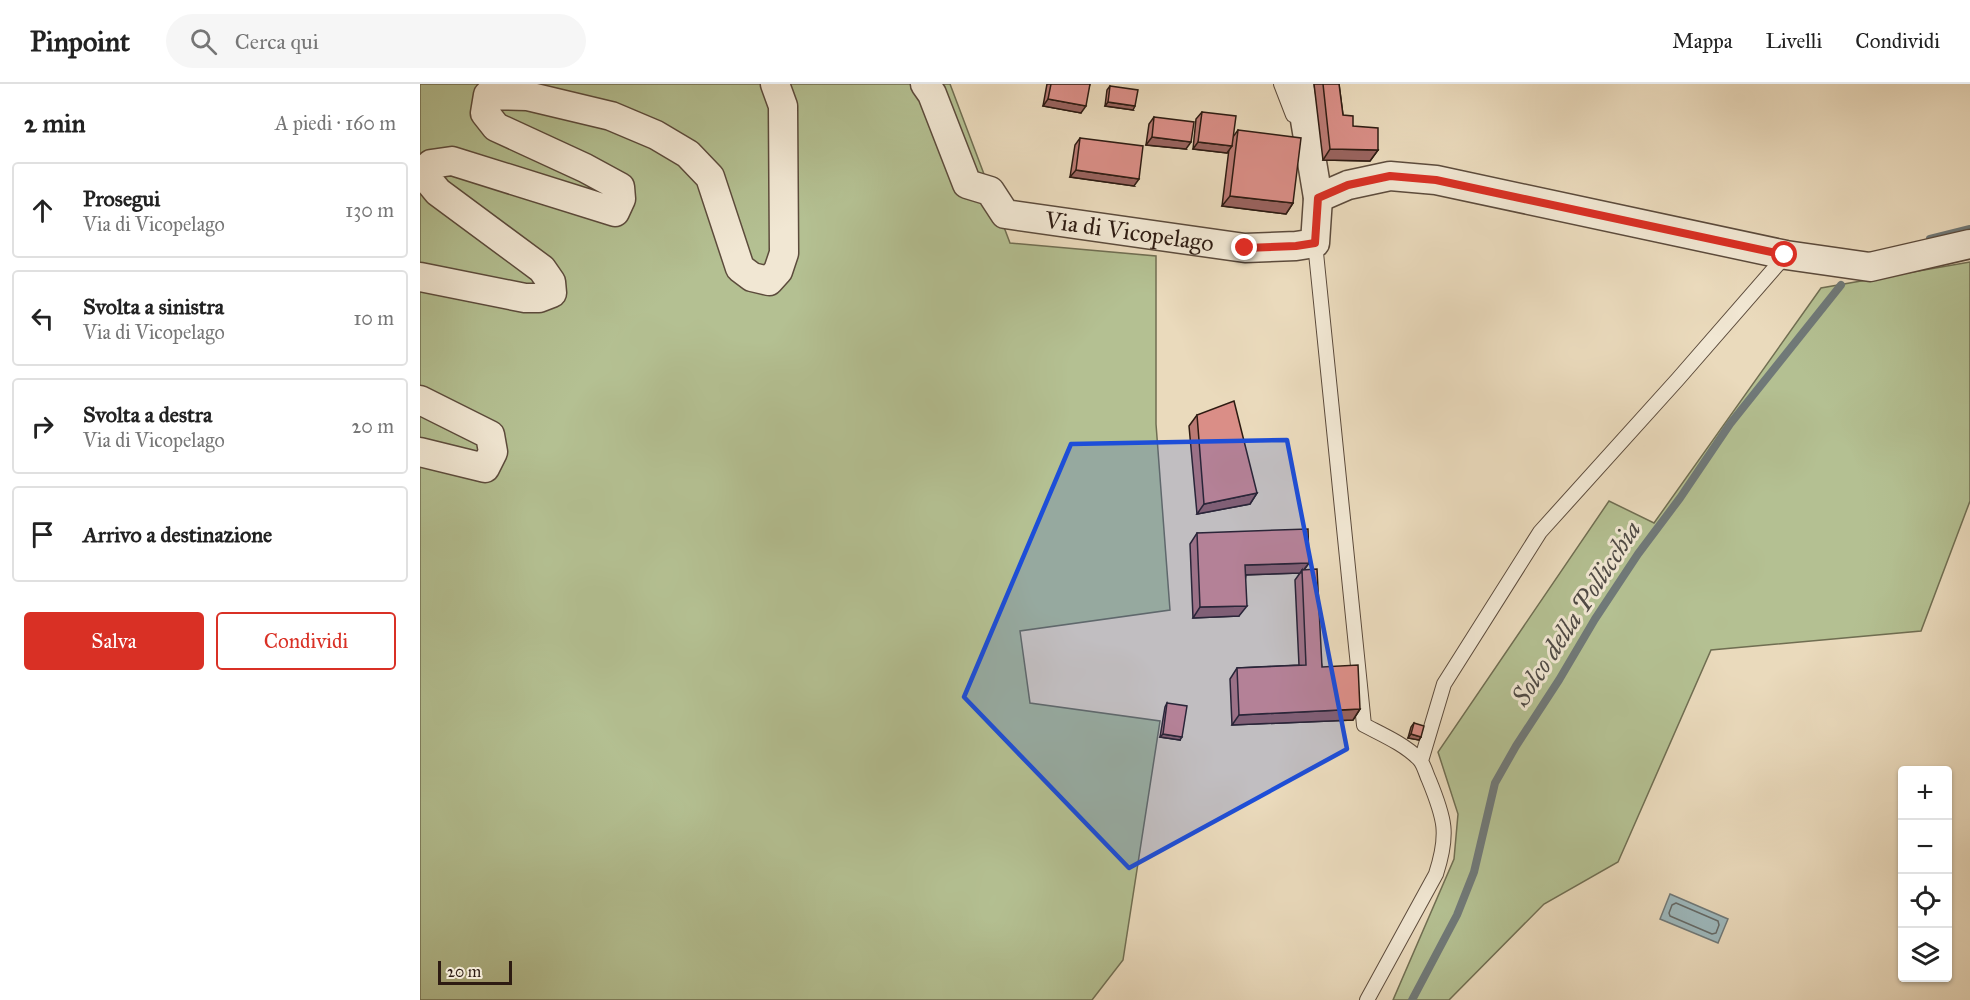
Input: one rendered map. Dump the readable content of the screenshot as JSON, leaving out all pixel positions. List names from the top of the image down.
{
  "streets": {
    "street": ["Via di Vicopelago"]
  },
  "water": ["Solco della Pollicchia"],
  "scale_bar": "20 m",
  "page": {
    "header": "Pinpoint",
    "search": "Cerca qui",
    "nav": ["Mappa", "Livelli", "Condividi"],
    "heading": ["2 min", "A piedi · 160 m"],
    "list": [
      ["Prosegui", "Via di Vicopelago", "130 m"],
      ["Svolta a sinistra", "Via di Vicopelago", "10 m"],
      ["Svolta a destra", "Via di Vicopelago", "20 m"],
      "Arrivo a destinazione"
    ],
    "buttons": ["Salva", "Condividi"],
    "map_buttons": ["+", "−"],
    "scale": "20 m"
  }
}
